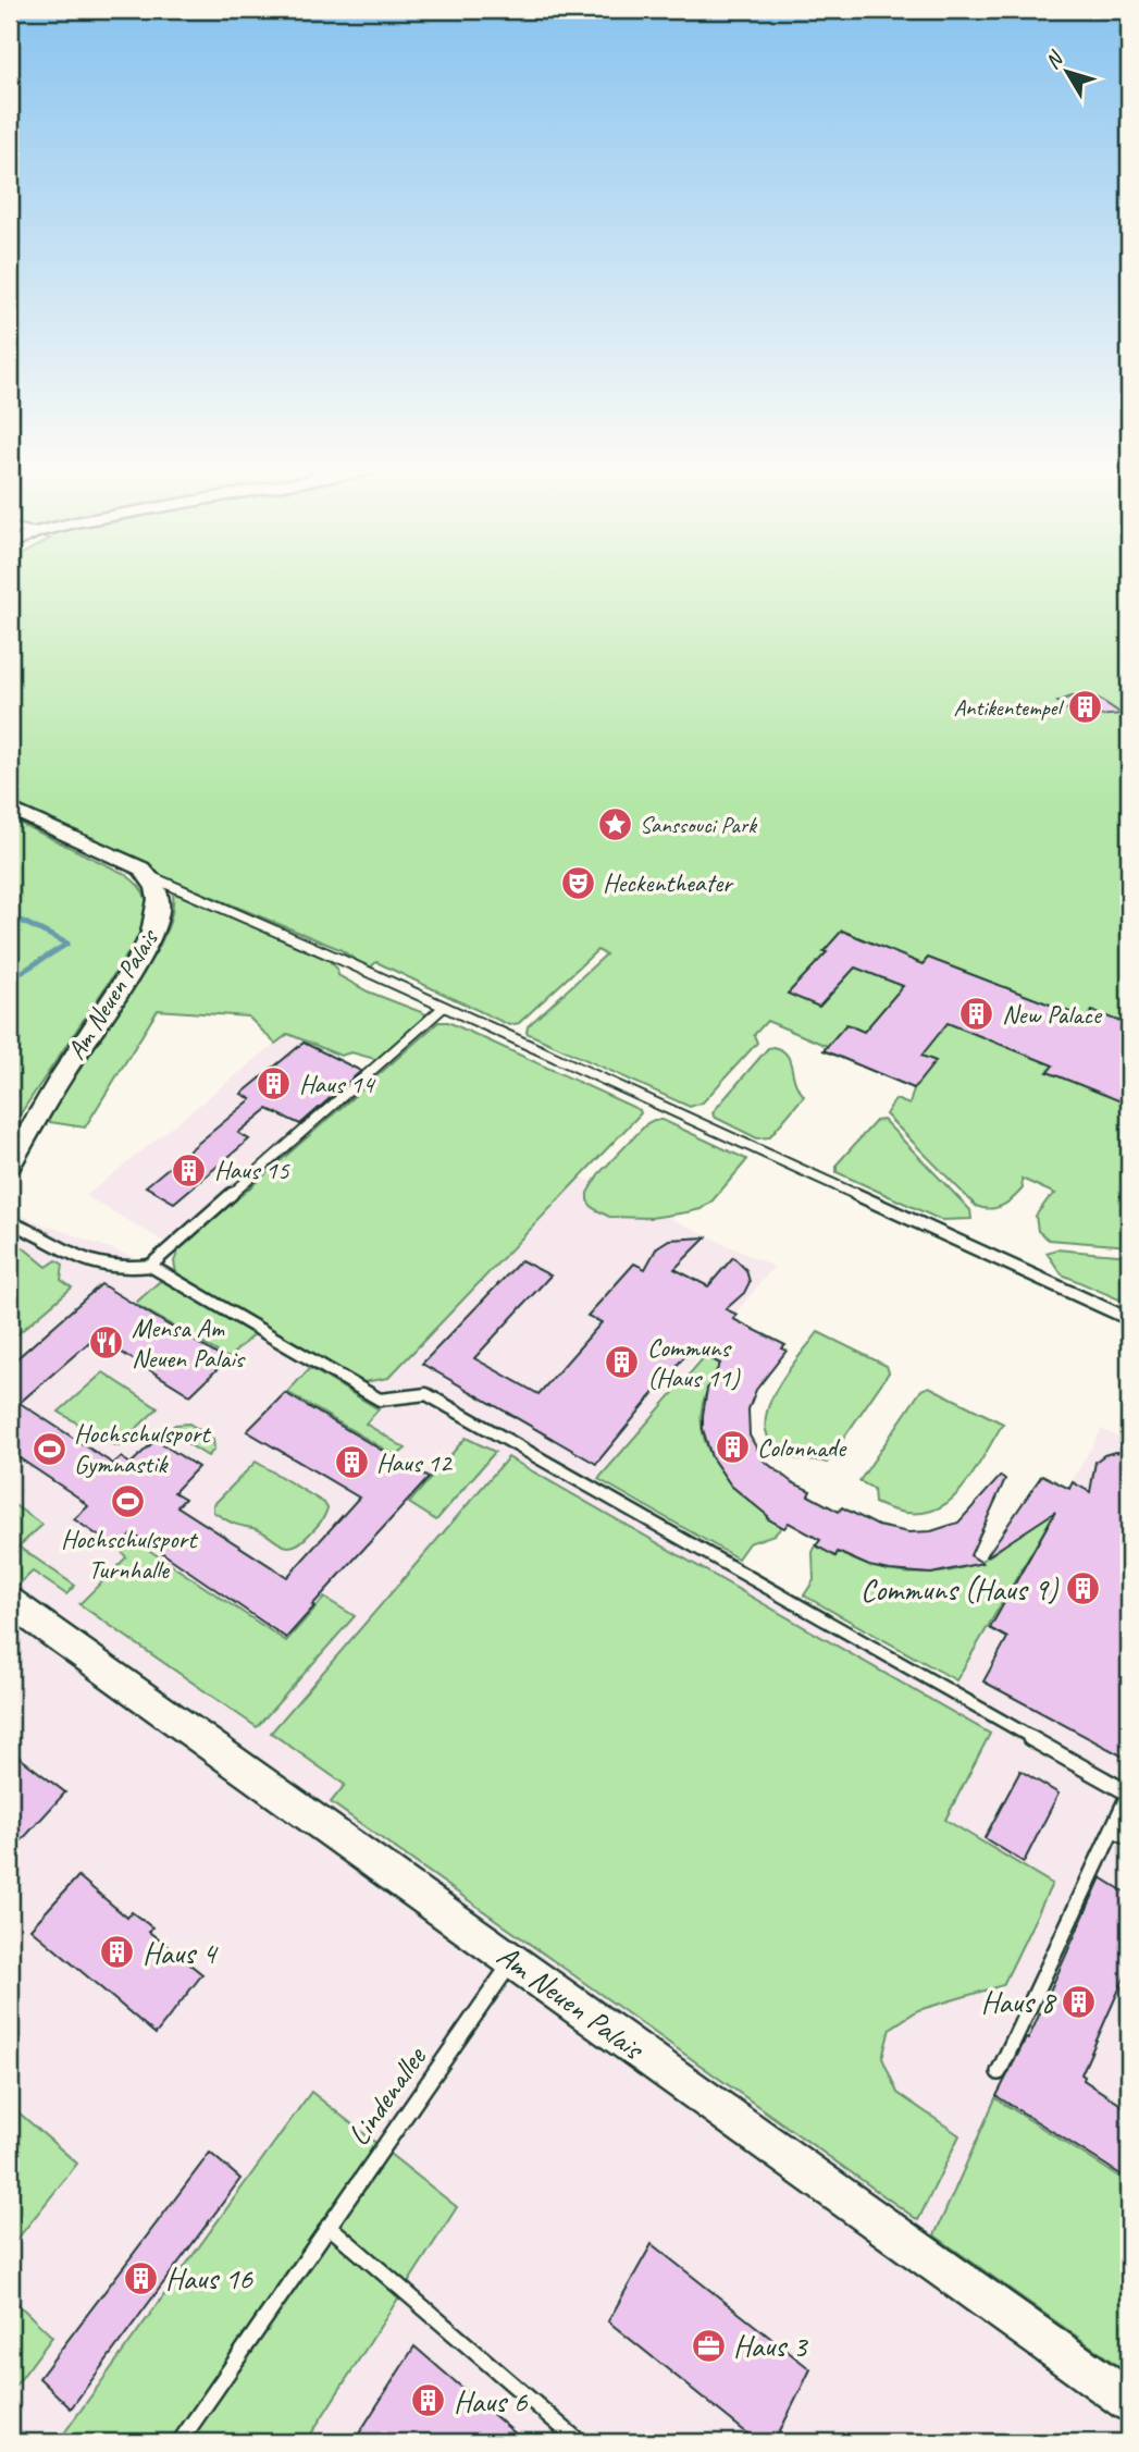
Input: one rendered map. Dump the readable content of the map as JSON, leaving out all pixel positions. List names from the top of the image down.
{
  "streets": {
    "street": ["Am Neuen Palais"],
    "lane": ["Lindenallee"]
  },
  "crossings": [
    ["Am Neuen Palais", "Lindenallee"]
  ],
  "places": {
    "building": [
      "Antikentempel",
      "New Palace",
      "Haus 14",
      "Haus 15",
      "Communs (Haus 11)",
      "Colonnade",
      "Haus 12",
      "Communs (Haus 9)",
      "Haus 4",
      "Haus 8",
      "Haus 16",
      "Haus 6"
    ],
    "place": ["Sanssouci Park"],
    "theatre": ["Heckentheater"],
    "restaurant": ["Mensa Am Neuen Palais"],
    "sports": ["Hochschulsport Gymnastik", "Hochschulsport Turnhalle"],
    "office": ["Haus 3"]
  },
  "north": "top left"
}
